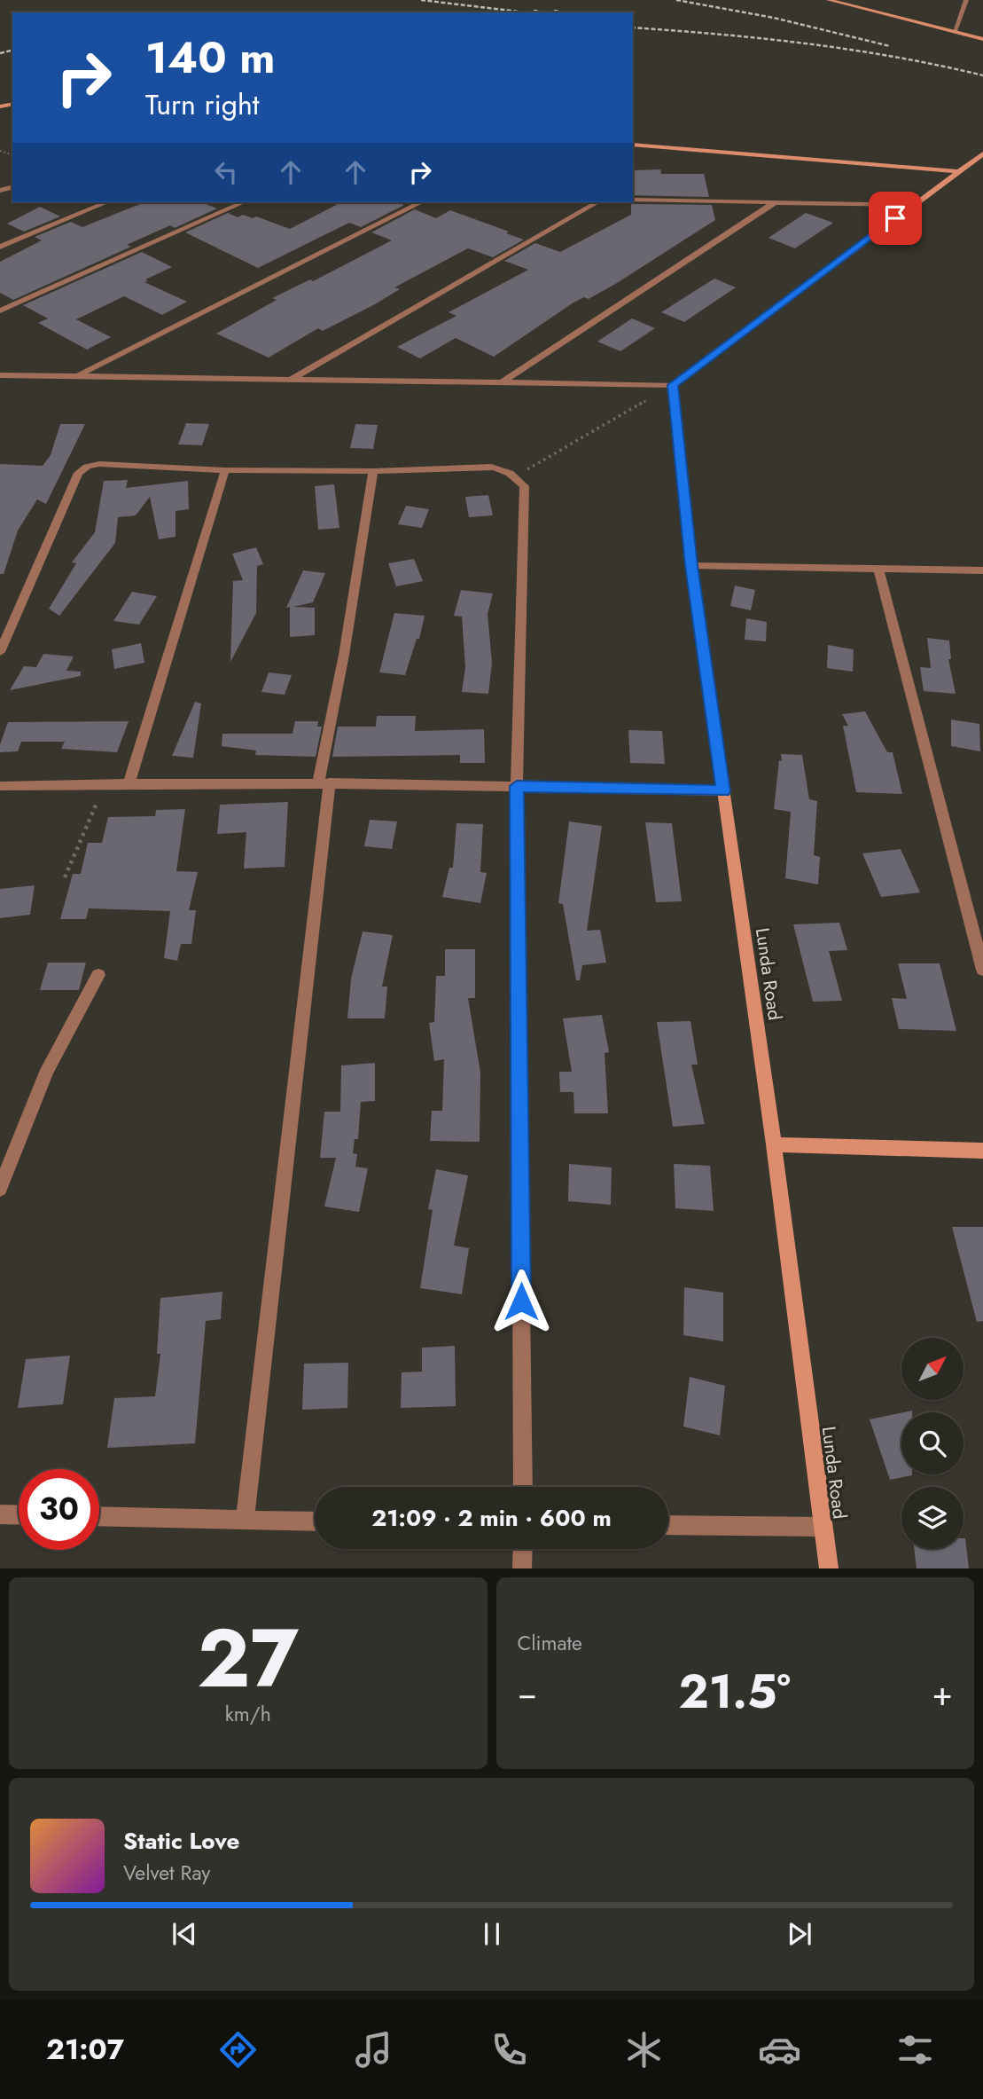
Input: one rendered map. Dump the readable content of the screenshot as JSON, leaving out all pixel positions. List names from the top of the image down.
{
  "streets": {
    "street": ["Lunda Road"]
  },
  "north": "top right",
  "page": {
    "turn": ["140 m", "Turn right"],
    "limit": "30",
    "trip": "21:09 · 2 min · 600 m",
    "tile": [
      ["27", "km/h"],
      "Climate"
    ],
    "heat": ["−", "21.5°", "+"],
    "song": ["Static Love", "Velvet Ray"],
    "tabs": "21:07"
  }
}
